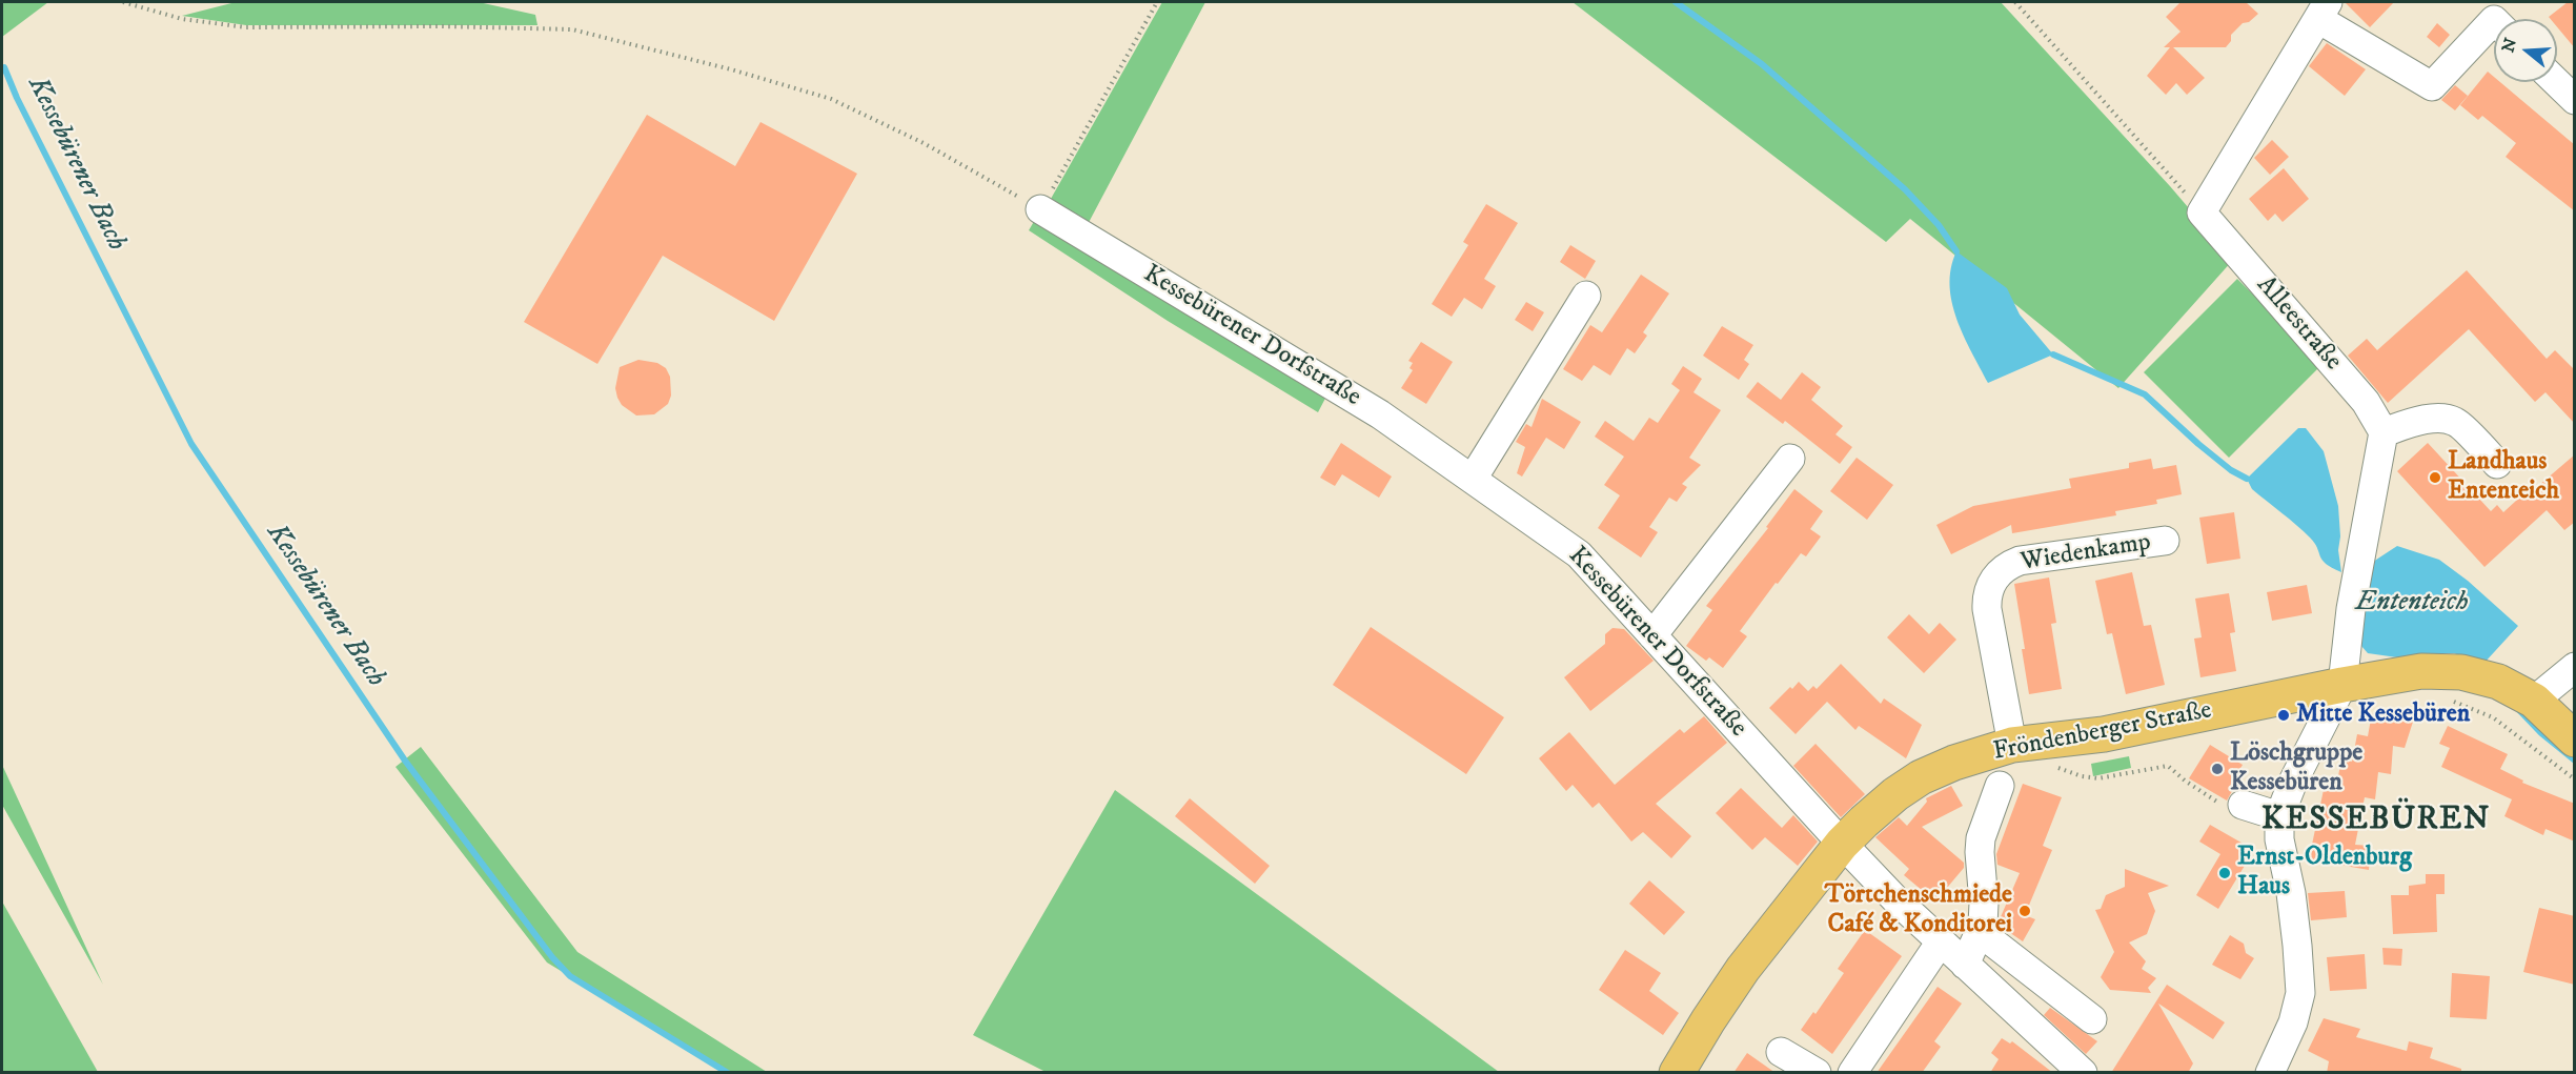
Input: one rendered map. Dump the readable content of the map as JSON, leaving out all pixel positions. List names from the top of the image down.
{
  "streets": {
    "main road": ["Fröndenberger Straße"],
    "street": ["Alleestraße", "Kessebürener Dorfstraße", "Wiedenkamp"]
  },
  "crossings": [
    ["Kessebürener Dorfstraße", "Fröndenberger Straße"],
    ["Wiedenkamp", "Fröndenberger Straße"]
  ],
  "districts": ["KESSEBÜREN"],
  "water": ["Kessebürener Bach", "Ententeich"],
  "places": [
    "Landhaus Ententeich",
    "Mitte Kessebüren",
    "Löschgruppe Kessebüren",
    "Ernst-Oldenburg Haus",
    "Törtchenschmiede Café & Konditorei"
  ],
  "north": "left"
}
